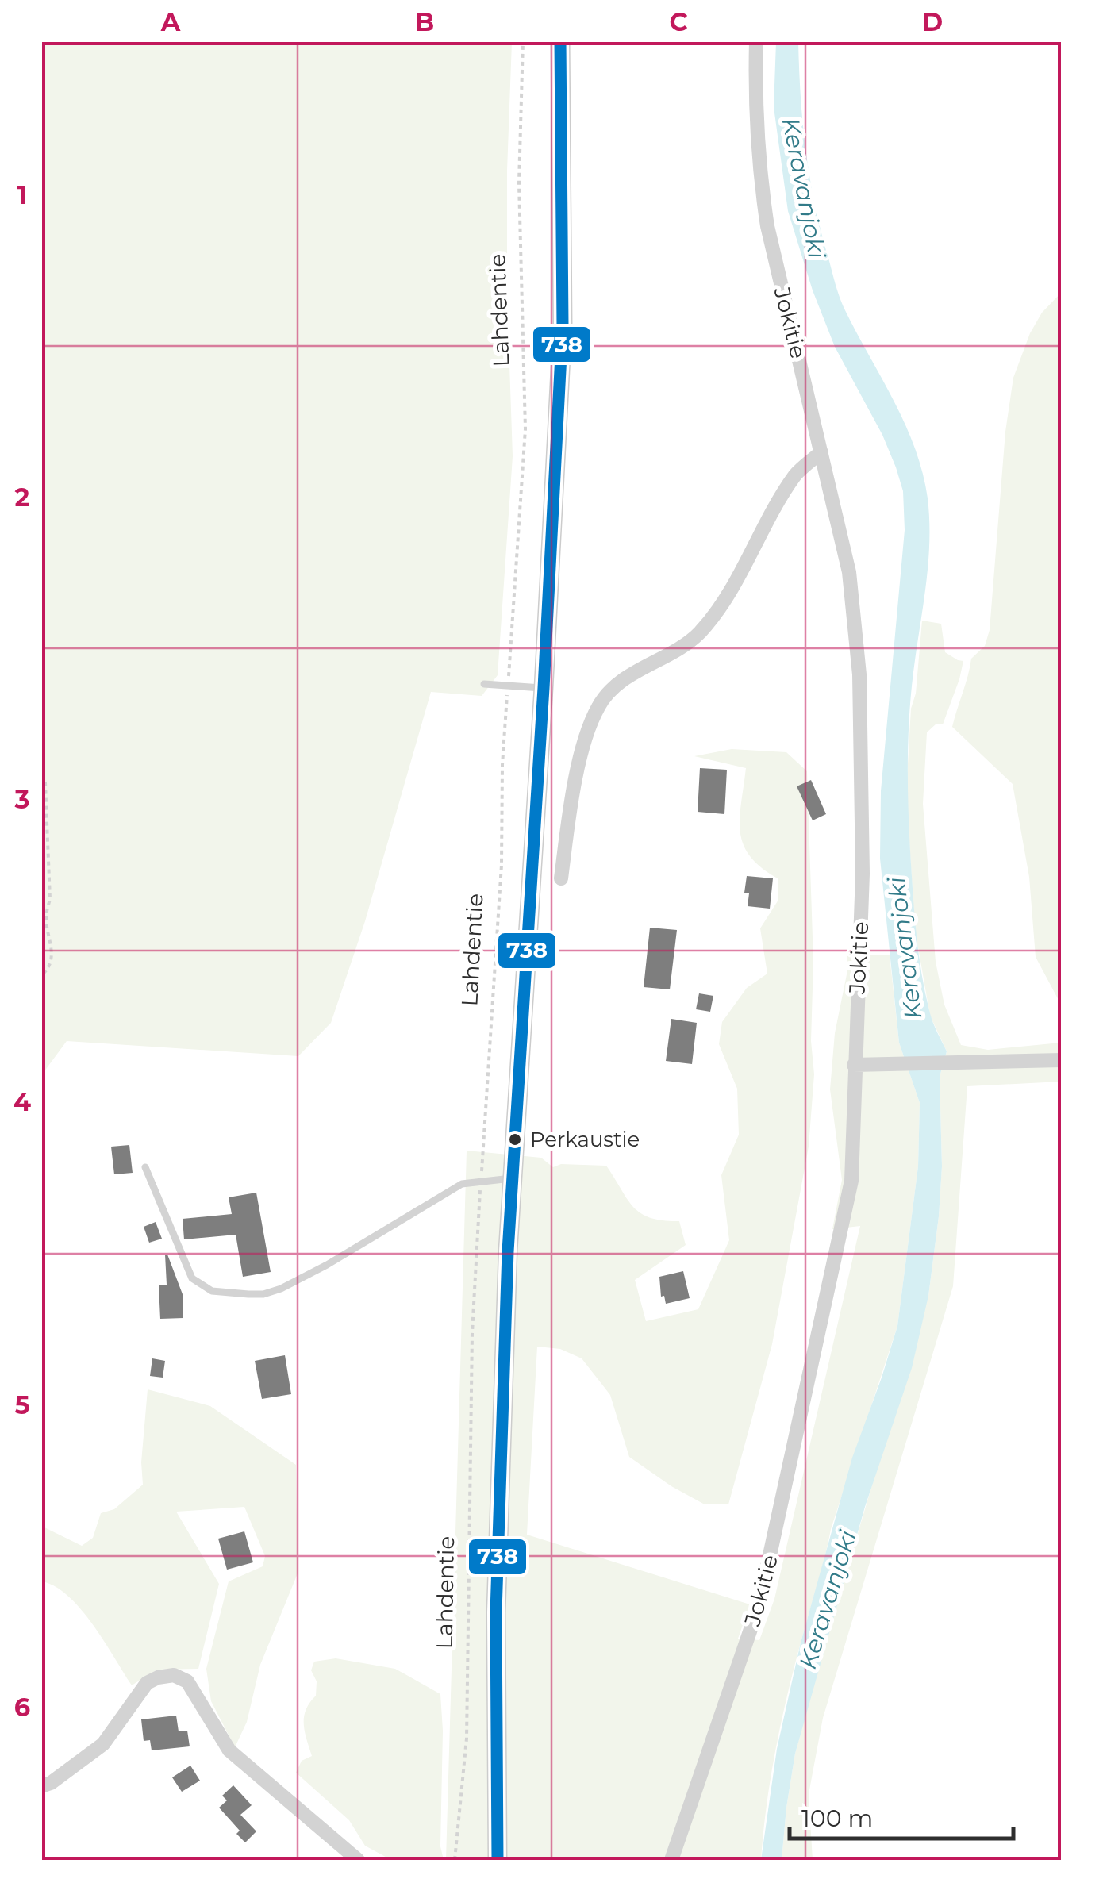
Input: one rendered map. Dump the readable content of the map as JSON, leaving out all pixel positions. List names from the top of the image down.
{
  "streets": {
    "street": ["Jokitie"],
    "path": ["Lahdentie"]
  },
  "water": ["Keravanjoki"],
  "places": ["Perkaustie"],
  "lines": ["transit line 738"],
  "scale_bar": "100 m",
  "grid": {
    "columns": [
      "A",
      "B",
      "C",
      "D"
    ],
    "rows": [
      "1",
      "2",
      "3",
      "4",
      "5",
      "6"
    ]
  }
}
